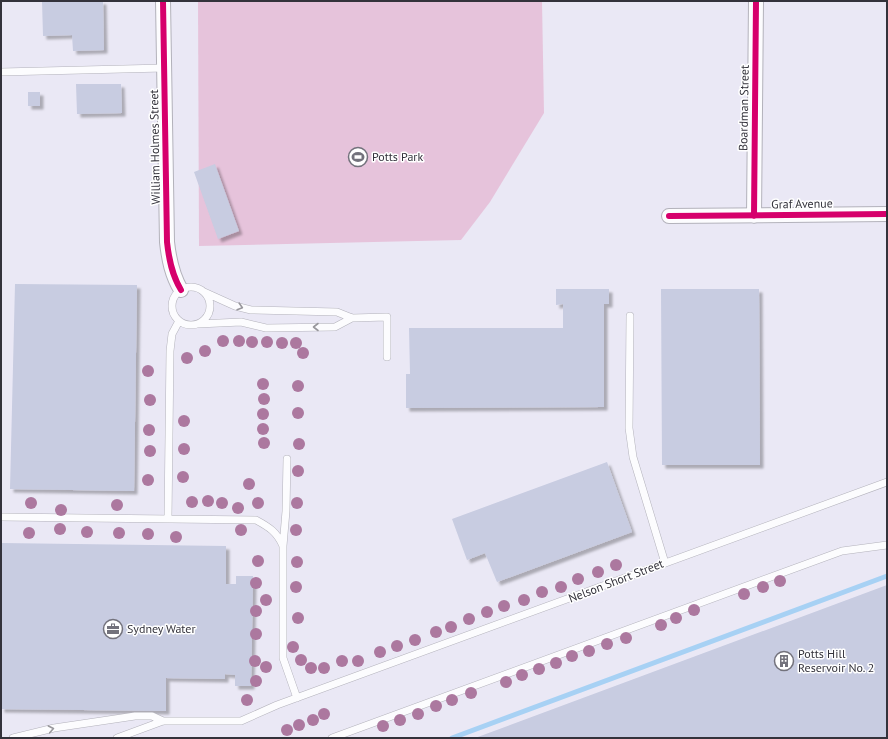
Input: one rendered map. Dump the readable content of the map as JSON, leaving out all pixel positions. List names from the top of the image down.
{
  "streets": {
    "street": ["Boardman Street", "William Holmes Street", "Graf Avenue"],
    "lane": ["Nelson Short Street"]
  },
  "crossings": [
    ["Boardman Street", "Graf Avenue"]
  ],
  "places": {
    "sports": ["Potts Park"],
    "office": ["Sydney Water"],
    "building": ["Potts Hill Reservoir No. 2"]
  }
}
